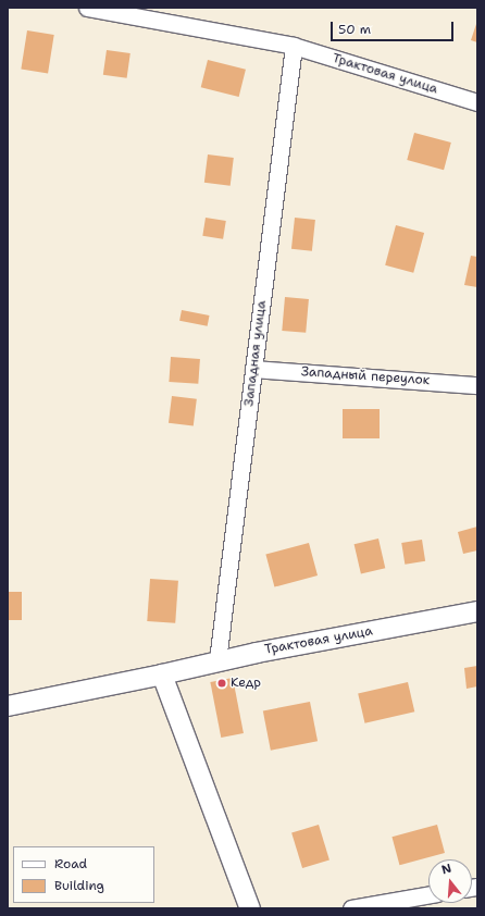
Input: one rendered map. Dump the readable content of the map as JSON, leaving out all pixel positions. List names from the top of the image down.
{
  "streets": {
    "street": ["Трактовая улица", "Западная улица", "Западный переулок"]
  },
  "crossings": [
    ["Трактовая улица", "Западная улица"],
    ["Западная улица", "Западный переулок"]
  ],
  "places": ["Кедр"],
  "legend": ["Road", "Building"],
  "scale_bar": "50 m",
  "north": "top"
}
